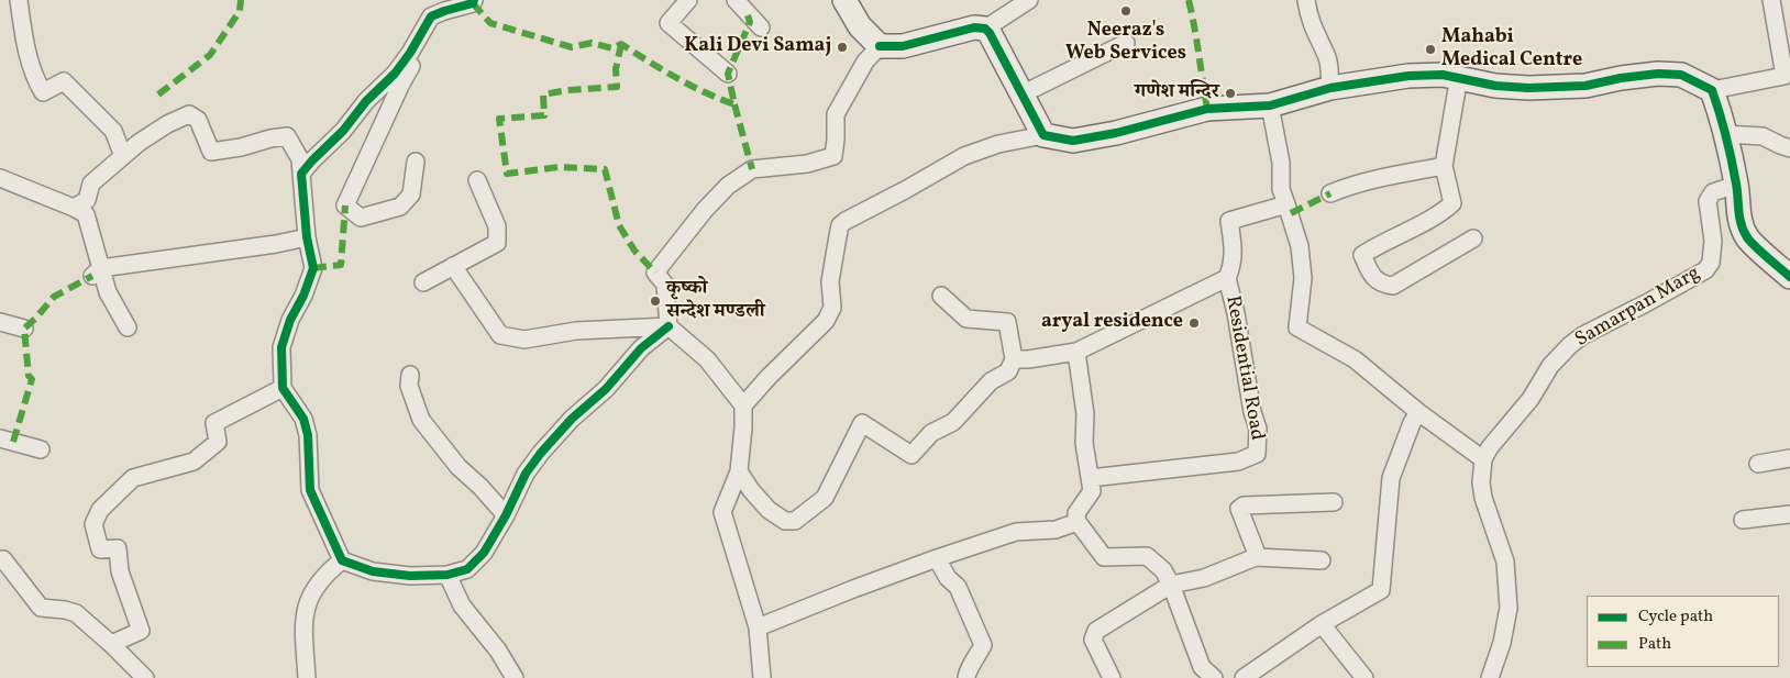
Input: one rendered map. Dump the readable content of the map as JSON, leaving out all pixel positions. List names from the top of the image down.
{
  "streets": {
    "street": ["Samarpan Marg", "Residential Road"]
  },
  "places": [
    "Neeraz's Web Services",
    "Kali Devi Samaj",
    "Mahabi Medical Centre",
    "गणेश मन्दिर",
    "कृष्को सन्देश मण्डली",
    "aryal residence"
  ],
  "legend": ["Cycle path", "Path"]
}
